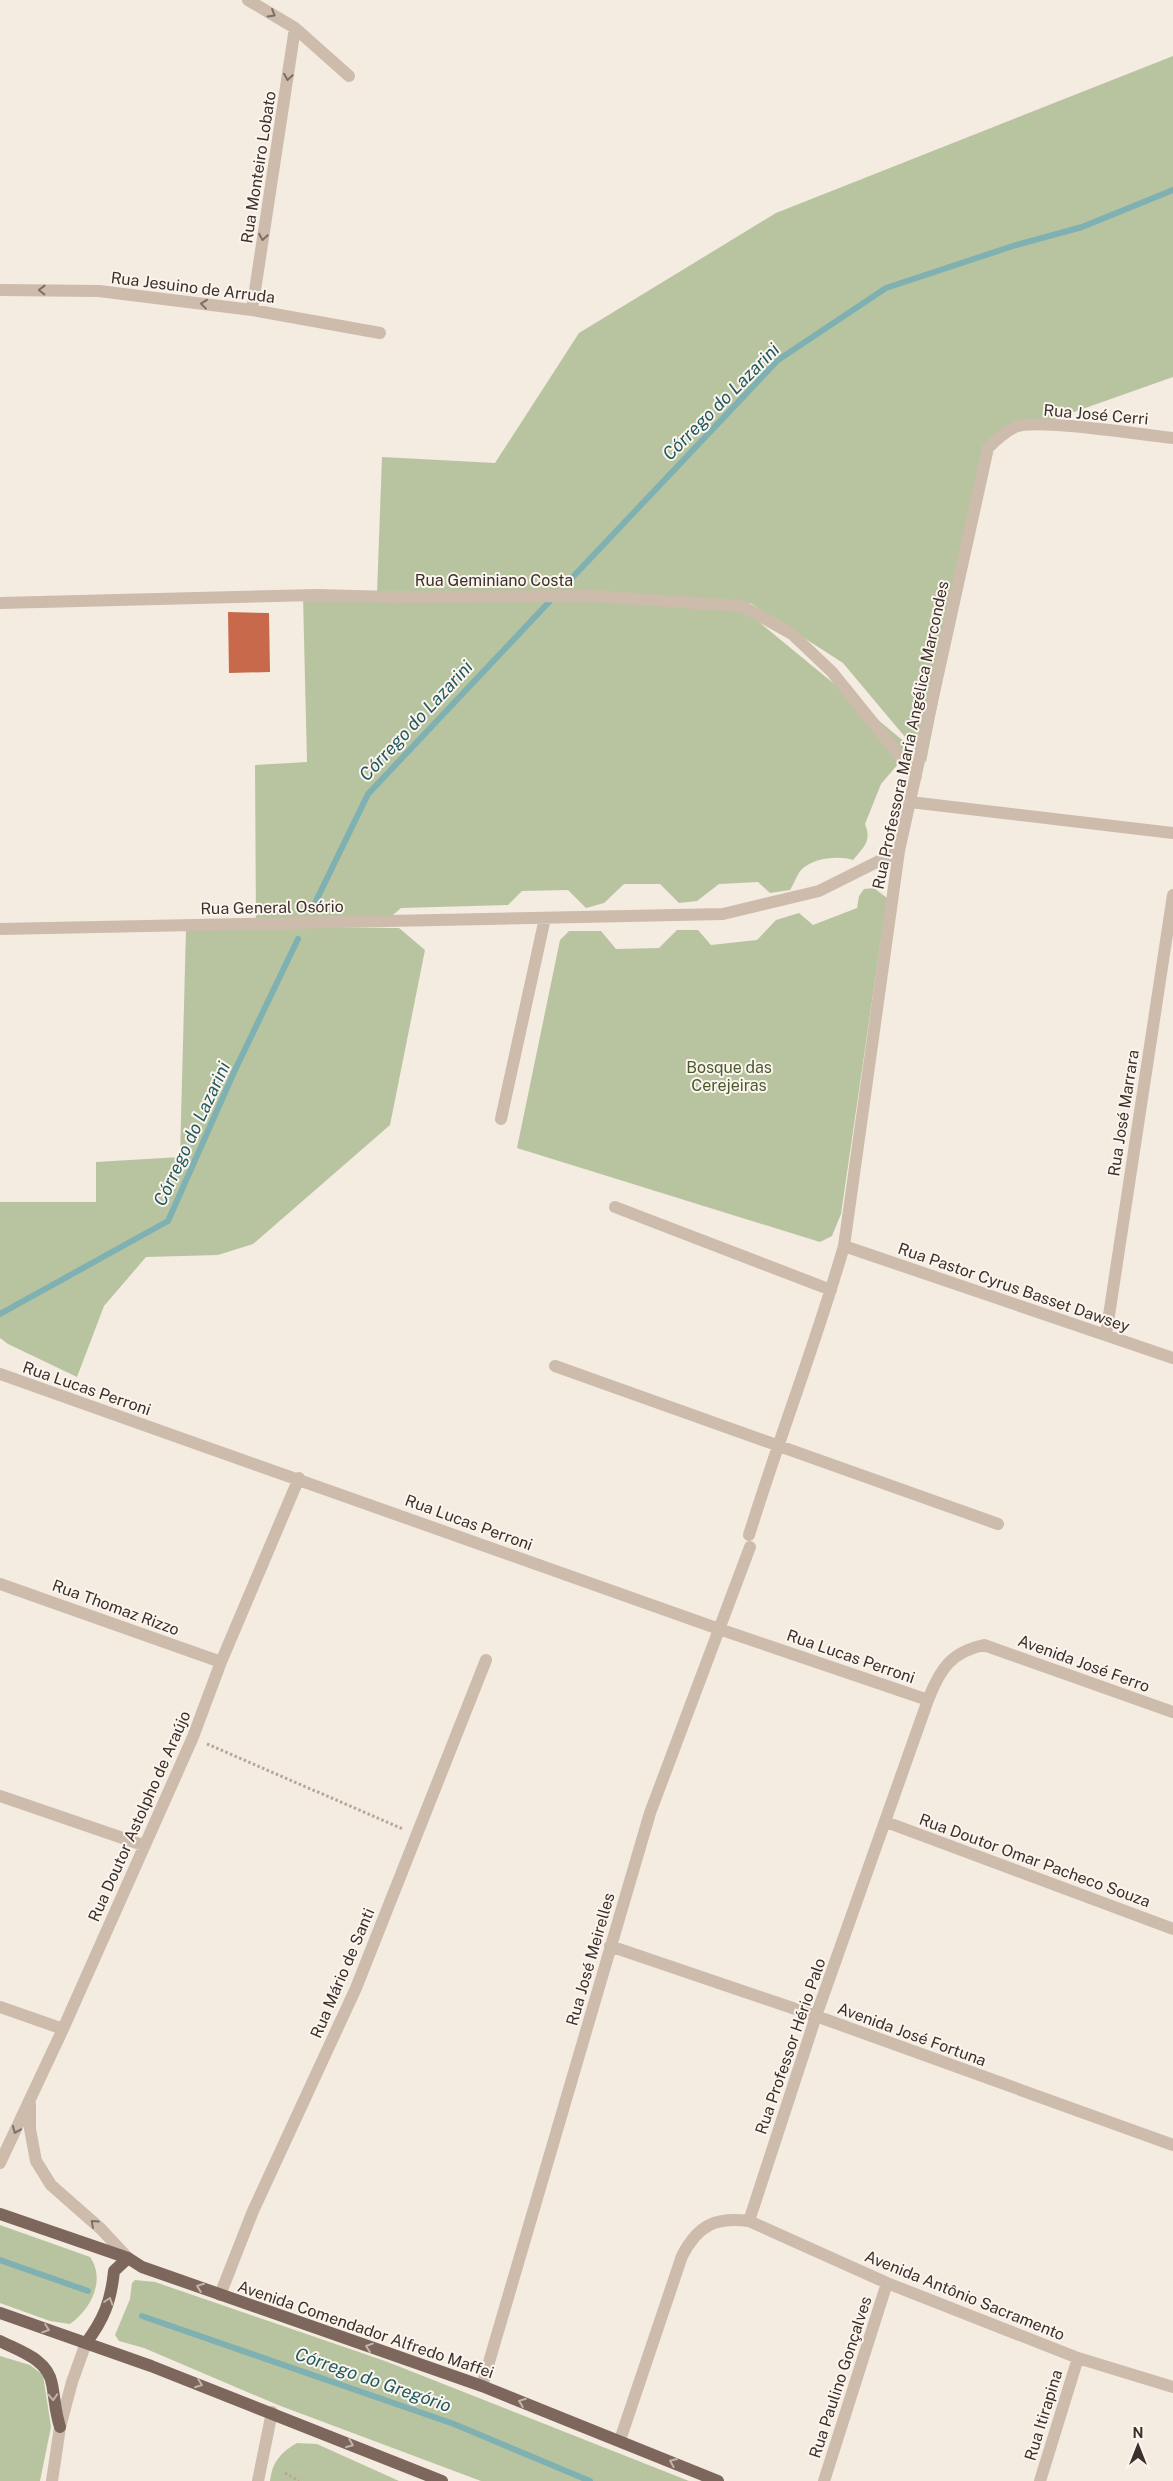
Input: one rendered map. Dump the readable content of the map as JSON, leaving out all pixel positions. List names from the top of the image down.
{
  "streets": {
    "main road": ["Avenida Comendador Alfredo Maffei"],
    "street": [
      "Rua Monteiro Lobato",
      "Rua Jesuino de Arruda",
      "Rua José Cerri",
      "Rua Geminiano Costa",
      "Rua Professora Maria Angélica Marcondes",
      "Rua General Osório",
      "Rua José Marrara",
      "Rua Pastor Cyrus Basset Dawsey",
      "Rua Lucas Perroni",
      "Rua Thomaz Rizzo",
      "Avenida José Ferro",
      "Rua Doutor Astolpho de Araújo",
      "Rua Doutor Omar Pacheco Souza",
      "Rua José Meirelles",
      "Rua Mário de Santi",
      "Avenida José Fortuna",
      "Rua Professor Hério Palo",
      "Avenida Antônio Sacramento",
      "Rua Paulino Gonçalves",
      "Rua Itirapina"
    ]
  },
  "crossings": [
    ["Rua Monteiro Lobato", "Rua Jesuino de Arruda"],
    ["Rua José Cerri", "Rua Professora Maria Angélica Marcondes"],
    ["Rua Geminiano Costa", "Rua Professora Maria Angélica Marcondes"],
    ["Rua Professora Maria Angélica Marcondes", "Rua General Osório"],
    ["Rua Professora Maria Angélica Marcondes", "Rua Pastor Cyrus Basset Dawsey"],
    ["Rua Professora Maria Angélica Marcondes", "Rua José Meirelles"],
    ["Rua José Marrara", "Rua Pastor Cyrus Basset Dawsey"],
    ["Rua Lucas Perroni", "Rua Doutor Astolpho de Araújo"],
    ["Rua Lucas Perroni", "Rua José Meirelles"],
    ["Rua Lucas Perroni", "Rua Professor Hério Palo"],
    ["Rua Thomaz Rizzo", "Rua Doutor Astolpho de Araújo"],
    ["Avenida José Ferro", "Rua Professor Hério Palo"],
    ["Rua Doutor Omar Pacheco Souza", "Rua Professor Hério Palo"],
    ["Rua José Meirelles", "Avenida José Fortuna"],
    ["Rua José Meirelles", "Avenida Comendador Alfredo Maffei"],
    ["Rua Mário de Santi", "Avenida Comendador Alfredo Maffei"],
    ["Avenida José Fortuna", "Rua Professor Hério Palo"],
    ["Rua Professor Hério Palo", "Avenida Antônio Sacramento"],
    ["Avenida Antônio Sacramento", "Rua Paulino Gonçalves"],
    ["Avenida Antônio Sacramento", "Rua Itirapina"]
  ],
  "one_way": ["Rua Monteiro Lobato", "Rua Jesuino de Arruda"],
  "water": ["Córrego do Lazarini", "Córrego do Gregório"],
  "parks": ["Bosque das Cerejeiras"],
  "north": "top"
}
